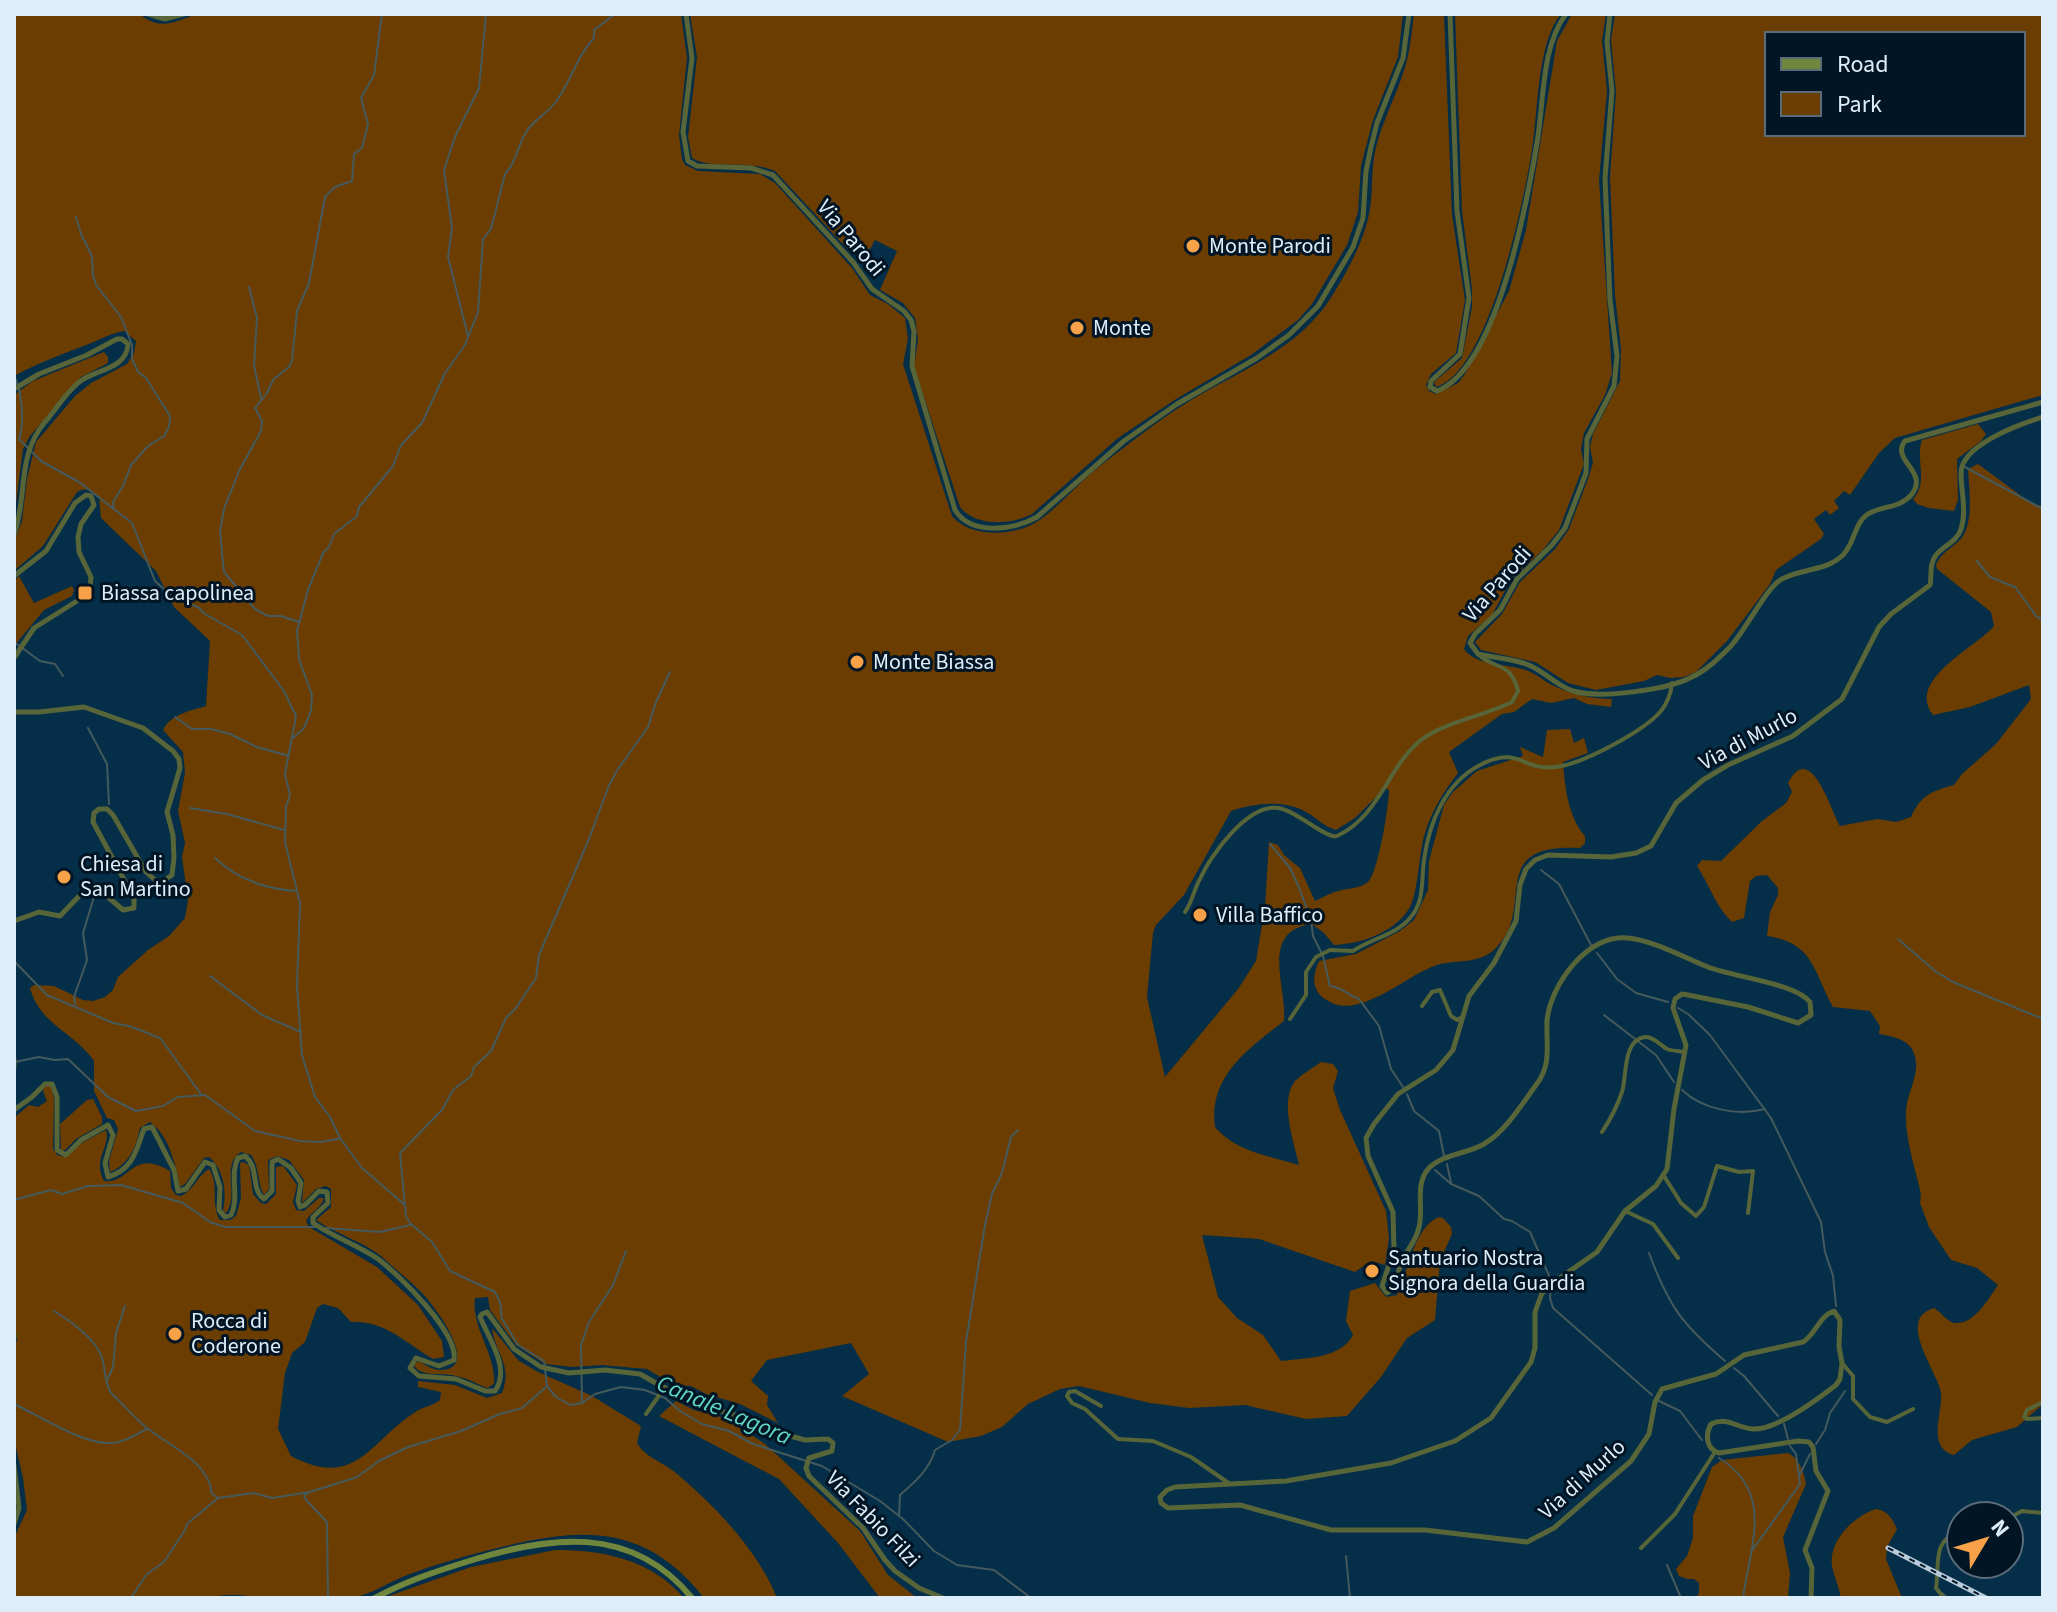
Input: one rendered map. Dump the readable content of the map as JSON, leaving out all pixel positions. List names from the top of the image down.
{
  "streets": {
    "street": ["Via Parodi", "Via di Murlo", "Via Fabio Filzi"]
  },
  "water": ["Canale Lagora"],
  "places": {
    "other": [
      "Monte Parodi",
      "Monte",
      "Monte Biassa",
      "Chiesa di San Martino",
      "Villa Baffico",
      "Santuario Nostra Signora della Guardia",
      "Rocca di Coderone"
    ],
    "transit": ["Biassa capolinea"]
  },
  "legend": ["Road", "Park"],
  "north": "top right"
}
